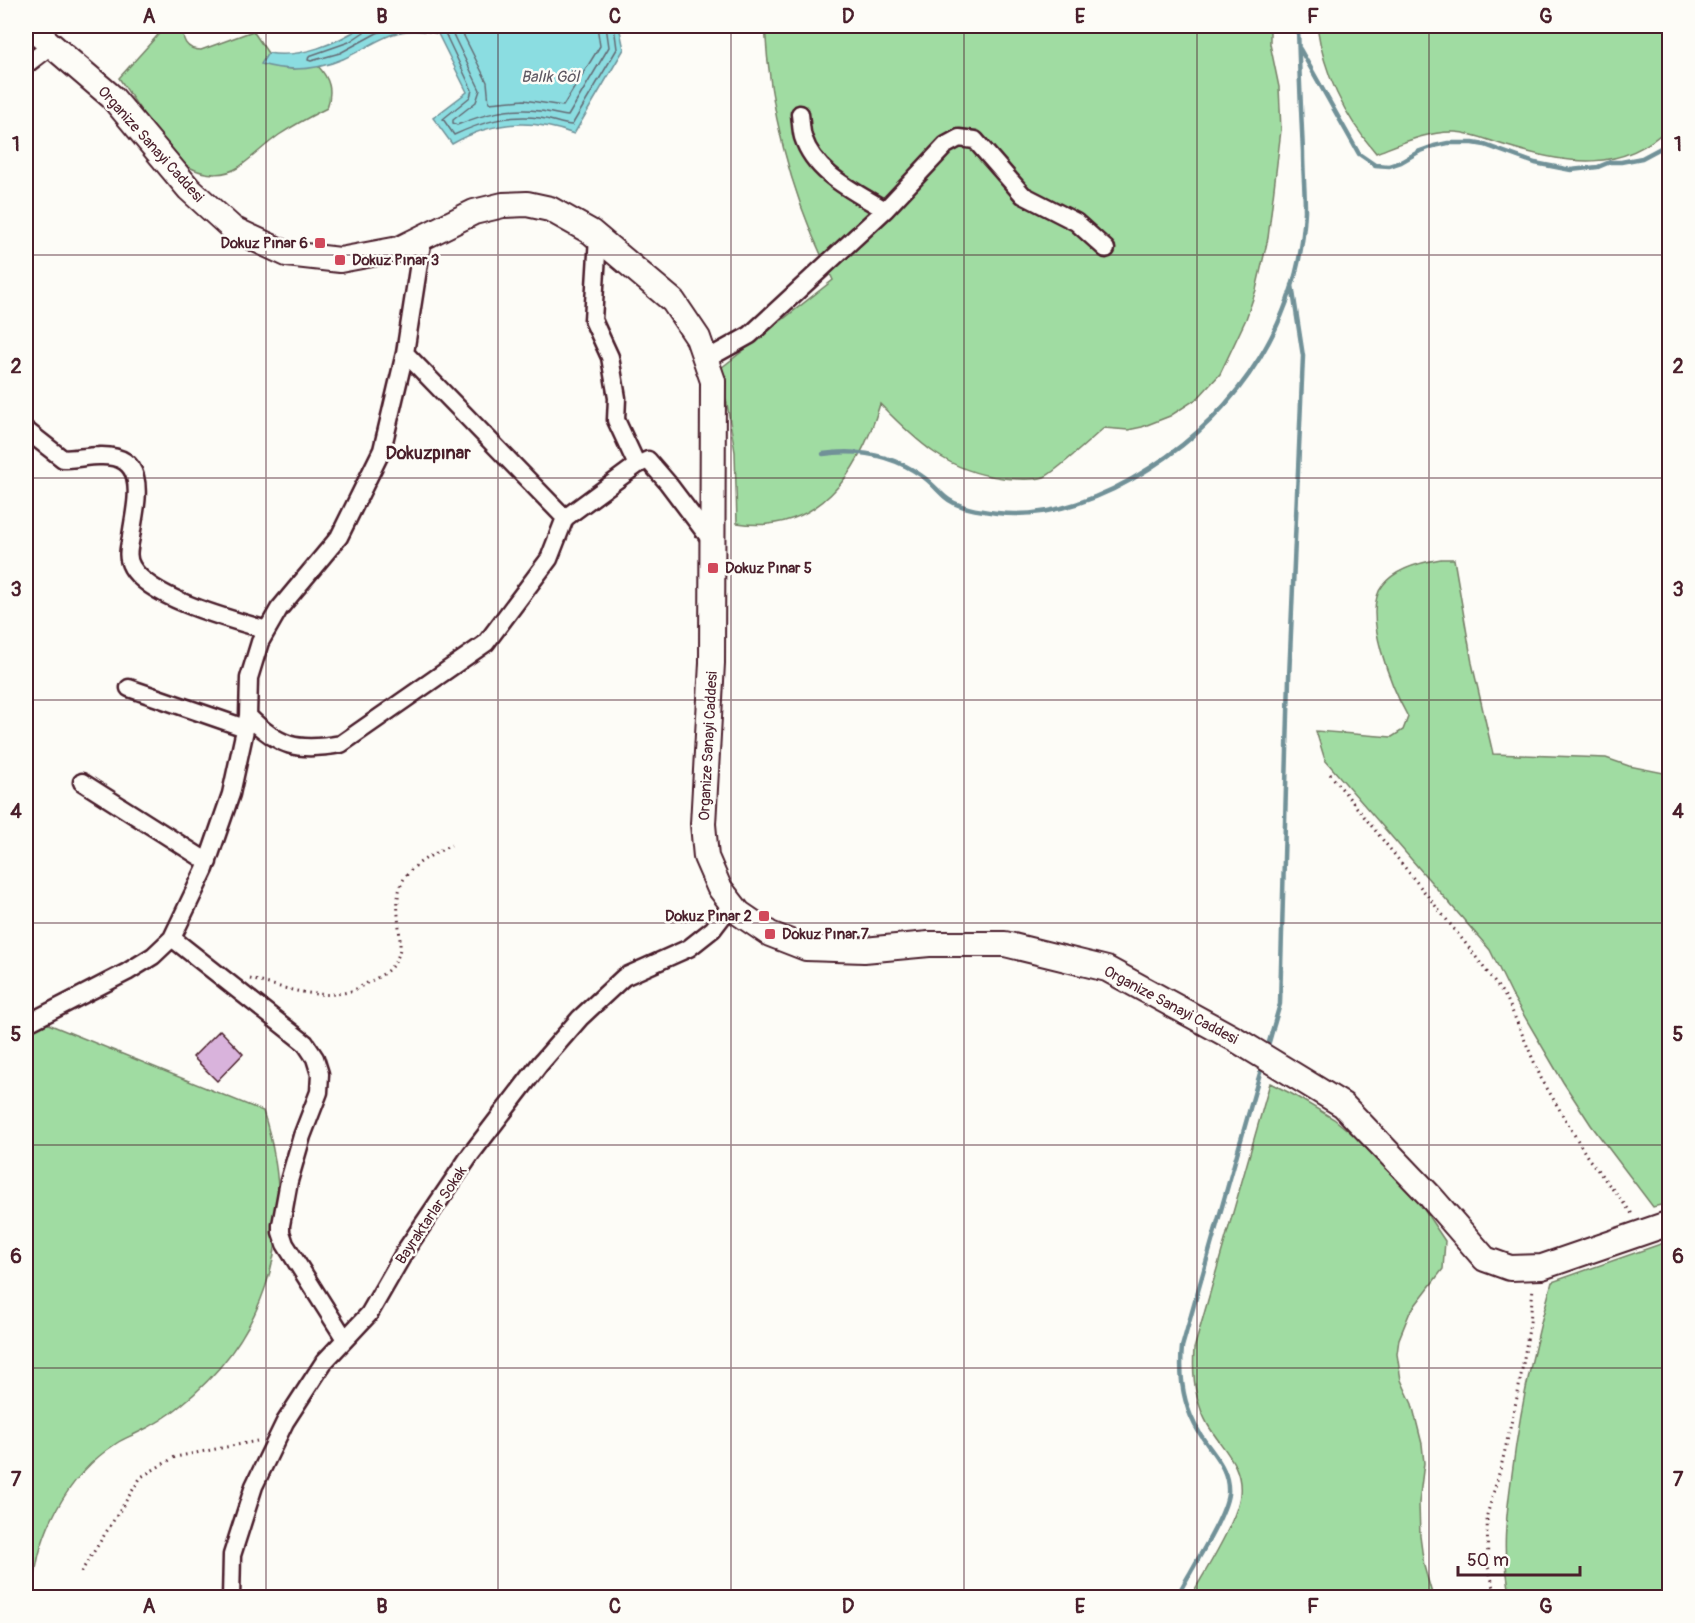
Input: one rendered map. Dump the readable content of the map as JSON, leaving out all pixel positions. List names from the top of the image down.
{
  "streets": {
    "street": ["Organize Sanayi Caddesi", "Bayraktarlar Sokak"]
  },
  "crossings": [
    ["Organize Sanayi Caddesi", "Bayraktarlar Sokak"]
  ],
  "districts": ["Dokuzpınar"],
  "water": ["Balık Göl"],
  "places": {
    "transit": [
      "Dokuz Pınar 6",
      "Dokuz Pınar 3",
      "Dokuz Pınar 5",
      "Dokuz Pınar 2",
      "Dokuz Pınar 7"
    ]
  },
  "scale_bar": "50 m",
  "grid": {
    "columns": [
      "A",
      "B",
      "C",
      "D",
      "E",
      "F",
      "G"
    ],
    "rows": [
      "1",
      "2",
      "3",
      "4",
      "5",
      "6",
      "7"
    ]
  }
}
